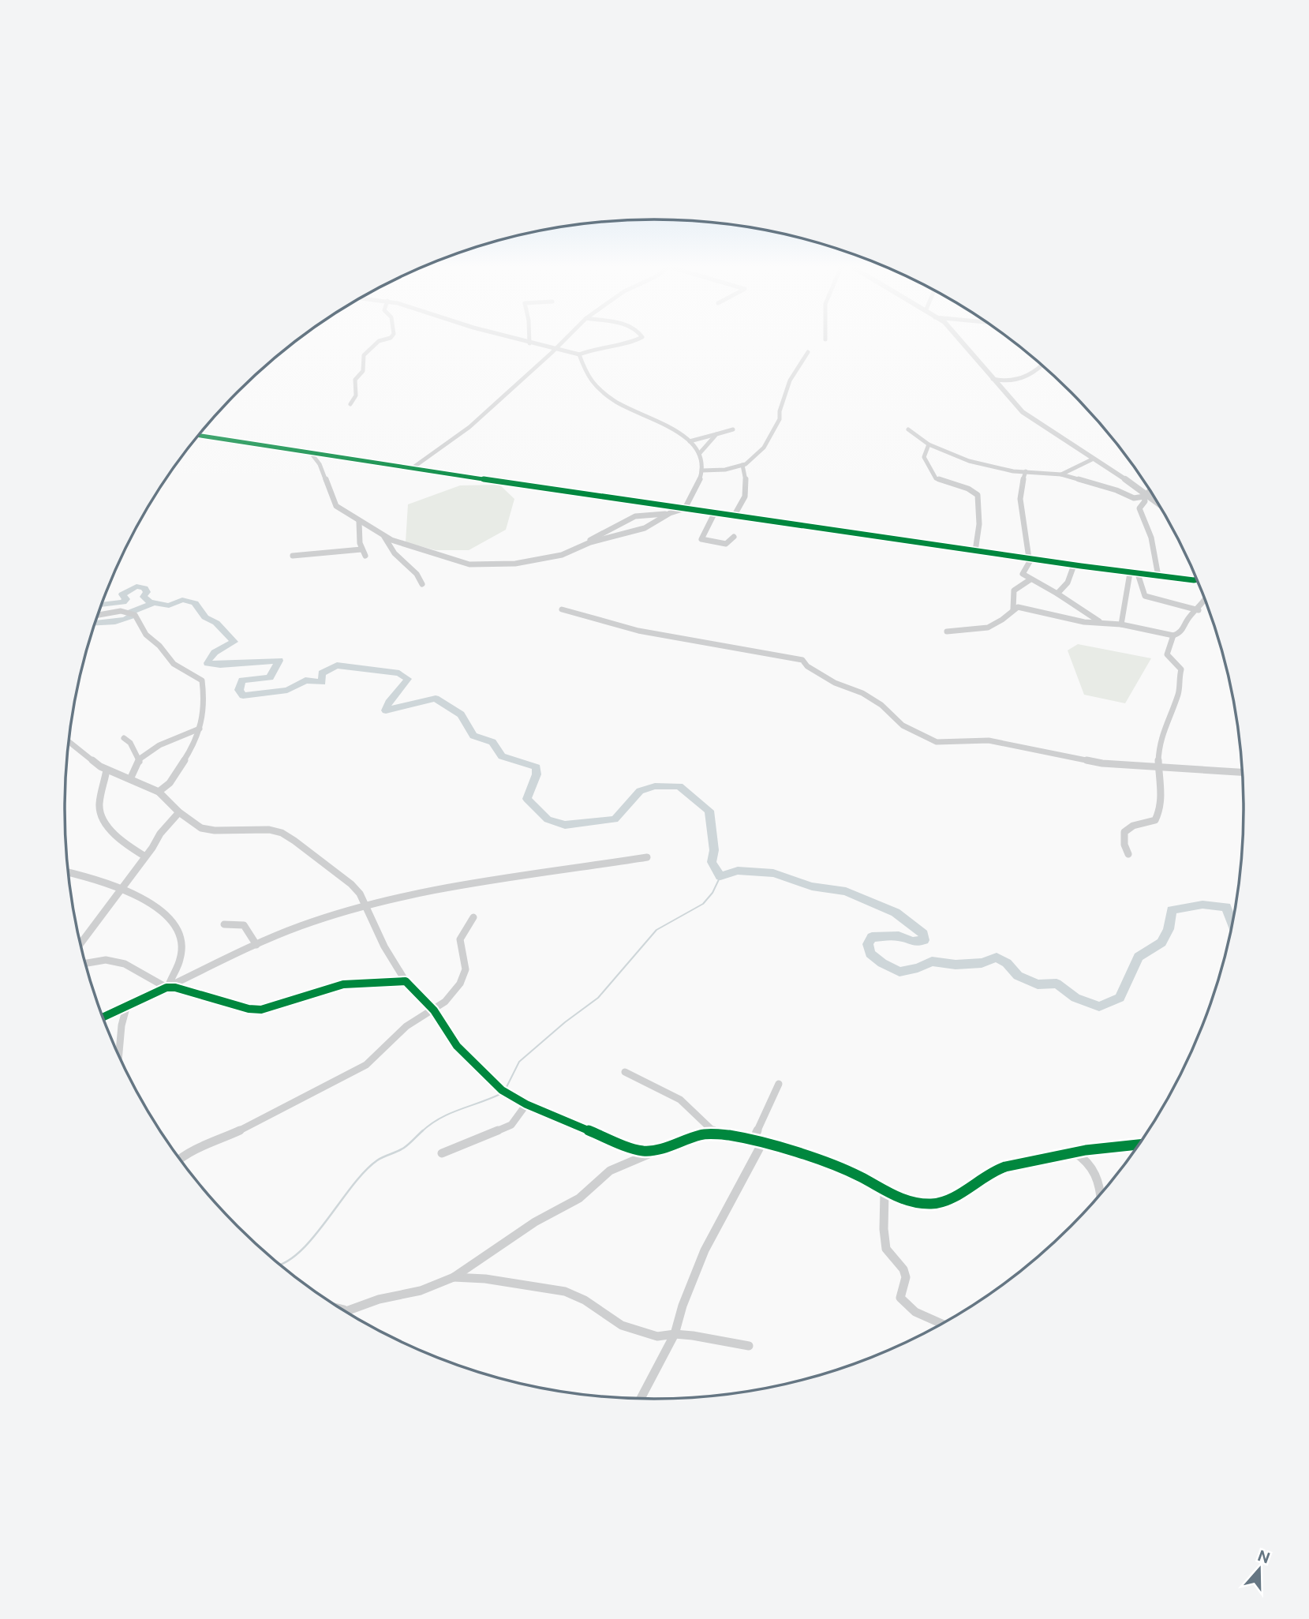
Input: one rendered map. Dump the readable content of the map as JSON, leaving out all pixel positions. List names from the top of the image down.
{
  "north": "top"
}
